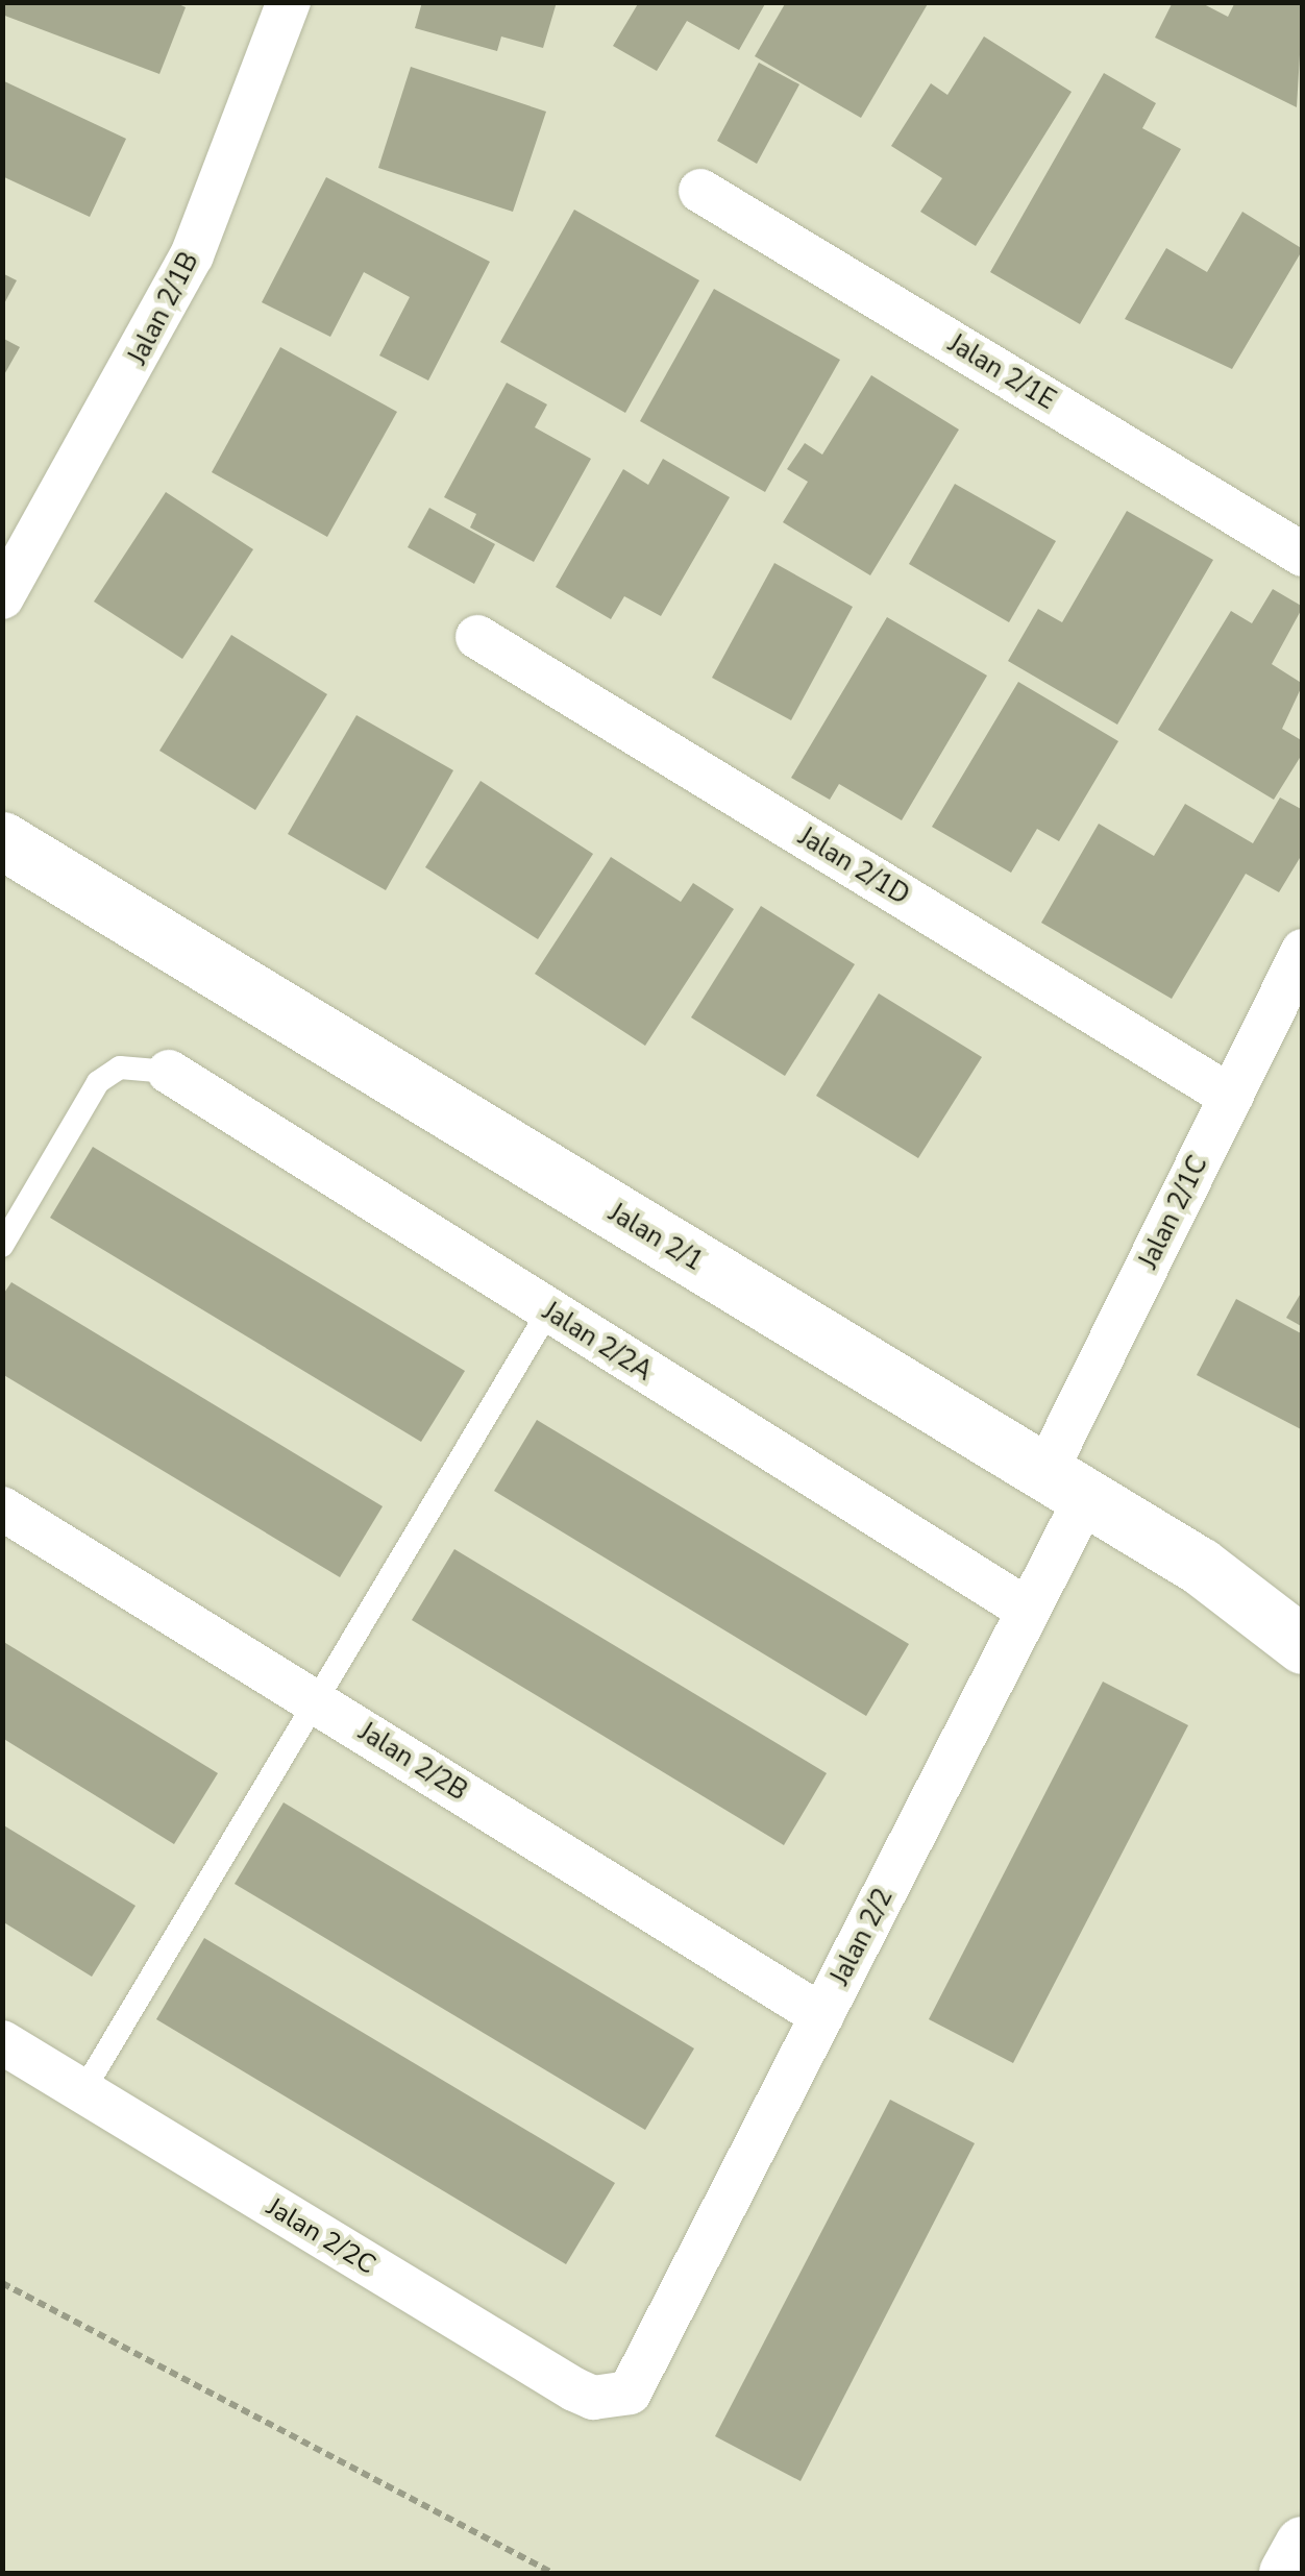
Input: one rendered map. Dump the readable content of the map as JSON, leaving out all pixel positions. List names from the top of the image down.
{
  "streets": {
    "street": [
      "Jalan 2/1B",
      "Jalan 2/1E",
      "Jalan 2/1D",
      "Jalan 2/1C",
      "Jalan 2/1",
      "Jalan 2/2A",
      "Jalan 2/2B",
      "Jalan 2/2",
      "Jalan 2/2C"
    ]
  },
  "crossings": [
    ["Jalan 2/1D", "Jalan 2/1C"],
    ["Jalan 2/1C", "Jalan 2/1"],
    ["Jalan 2/1C", "Jalan 2/2"],
    ["Jalan 2/1", "Jalan 2/2"],
    ["Jalan 2/2A", "Jalan 2/2"],
    ["Jalan 2/2B", "Jalan 2/2"],
    ["Jalan 2/2", "Jalan 2/2C"]
  ]
}
